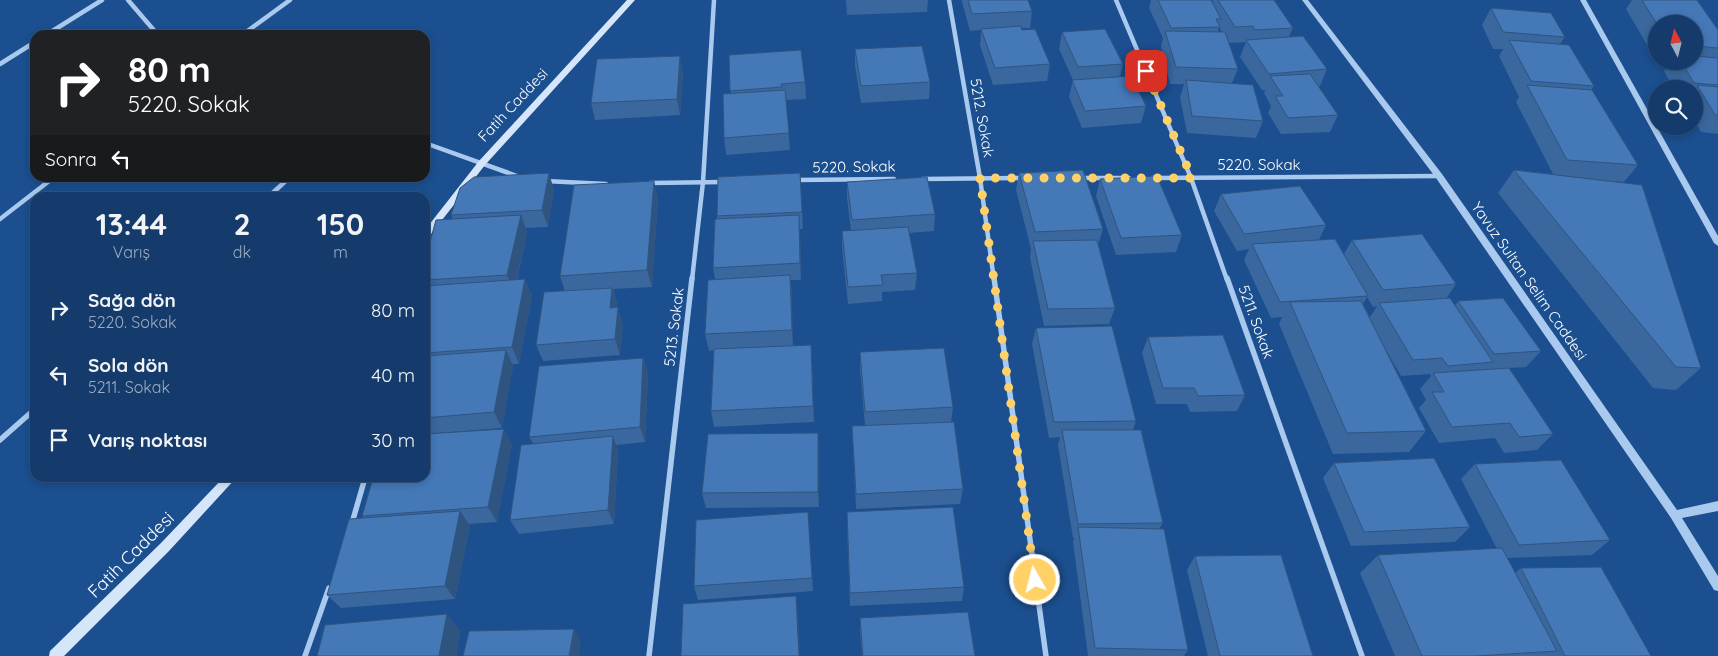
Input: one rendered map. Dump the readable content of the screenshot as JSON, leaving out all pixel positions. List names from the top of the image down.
{
  "streets": {
    "main road": ["Fatih Caddesi"],
    "street": [
      "5212. Sokak",
      "5220. Sokak",
      "Yavuz Sultan Selim Caddesi",
      "5211. Sokak",
      "5213. Sokak"
    ]
  },
  "crossings": [
    ["5212. Sokak", "5220. Sokak"],
    ["5220. Sokak", "Yavuz Sultan Selim Caddesi"],
    ["5220. Sokak", "5211. Sokak"]
  ],
  "north": "top",
  "page": {
    "turn": ["80 m", "5220. Sokak"],
    "then": "Sonra",
    "eta": [
      "13:44",
      "Varış",
      "2",
      "dk",
      "150",
      "m"
    ],
    "list": [
      {
        "name": "Sağa dön",
        "note": "5220. Sokak",
        "value": "80 m"
      },
      {
        "name": "Sola dön",
        "note": "5211. Sokak",
        "value": "40 m"
      },
      {
        "name": "Varış noktası",
        "value": "30 m"
      }
    ]
  }
}
